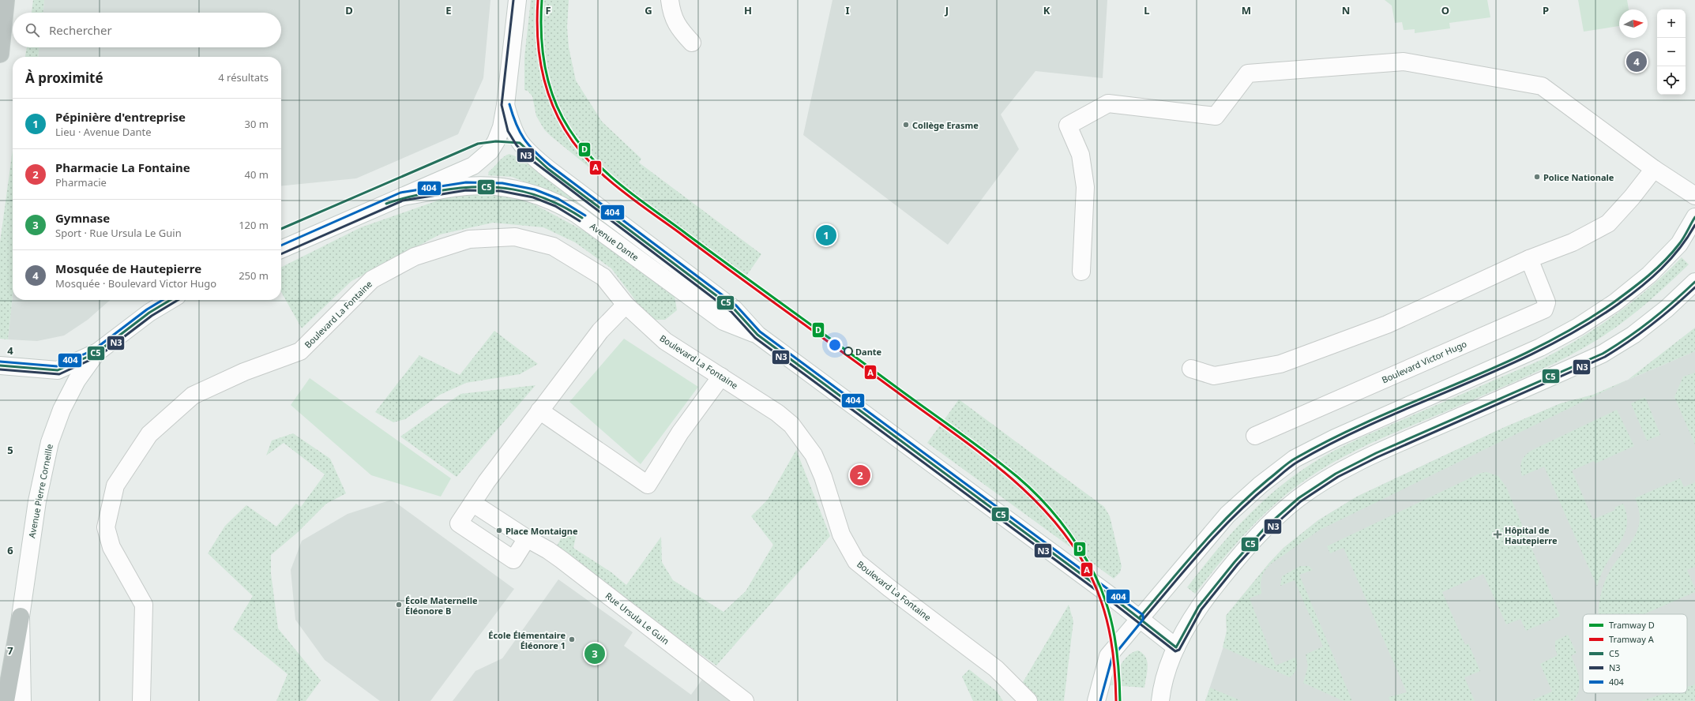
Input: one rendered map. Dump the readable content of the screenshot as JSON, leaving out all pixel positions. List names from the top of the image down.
{
  "streets": {
    "street": [
      "Avenue Dante",
      "Boulevard La Fontaine",
      "Boulevard Victor Hugo",
      "Avenue Pierre Corneille",
      "Rue Ursula Le Guin"
    ]
  },
  "places": {
    "other": [
      "Collège Erasme",
      "Police Nationale",
      "Dante",
      "Place Montaigne",
      "École Maternelle Éléonore B",
      "École Élémentaire Éléonore 1"
    ],
    "health": ["Hôpital de Hautepierre"]
  },
  "lines": [
    "tram line D",
    "tram line A",
    "transit line N3",
    "transit line 404",
    "transit line C5"
  ],
  "legend": [
    "Tramway D",
    "Tramway A",
    "C5",
    "N3",
    "404"
  ],
  "north": "right",
  "page": {
    "map_buttons": ["+", "−"],
    "search": "Rechercher",
    "pins": [
      "4",
      "1",
      "2",
      "3"
    ],
    "heading": ["À proximité", "4 résultats"],
    "list": [
      {
        "mark": "1",
        "name": "Pépinière d'entreprise",
        "note": "Lieu · Avenue Dante",
        "value": "30 m"
      },
      {
        "mark": "2",
        "name": "Pharmacie La Fontaine",
        "note": "Pharmacie",
        "value": "40 m"
      },
      {
        "mark": "3",
        "name": "Gymnase",
        "note": "Sport · Rue Ursula Le Guin",
        "value": "120 m"
      },
      {
        "mark": "4",
        "name": "Mosquée de Hautepierre",
        "note": "Mosquée · Boulevard Victor Hugo",
        "value": "250 m"
      }
    ]
  },
  "grid": {
    "columns": [
      "D",
      "E",
      "F",
      "G",
      "H",
      "I",
      "J",
      "K",
      "L",
      "M",
      "N",
      "O",
      "P"
    ],
    "rows": [
      "4",
      "5",
      "6",
      "7"
    ]
  }
}
